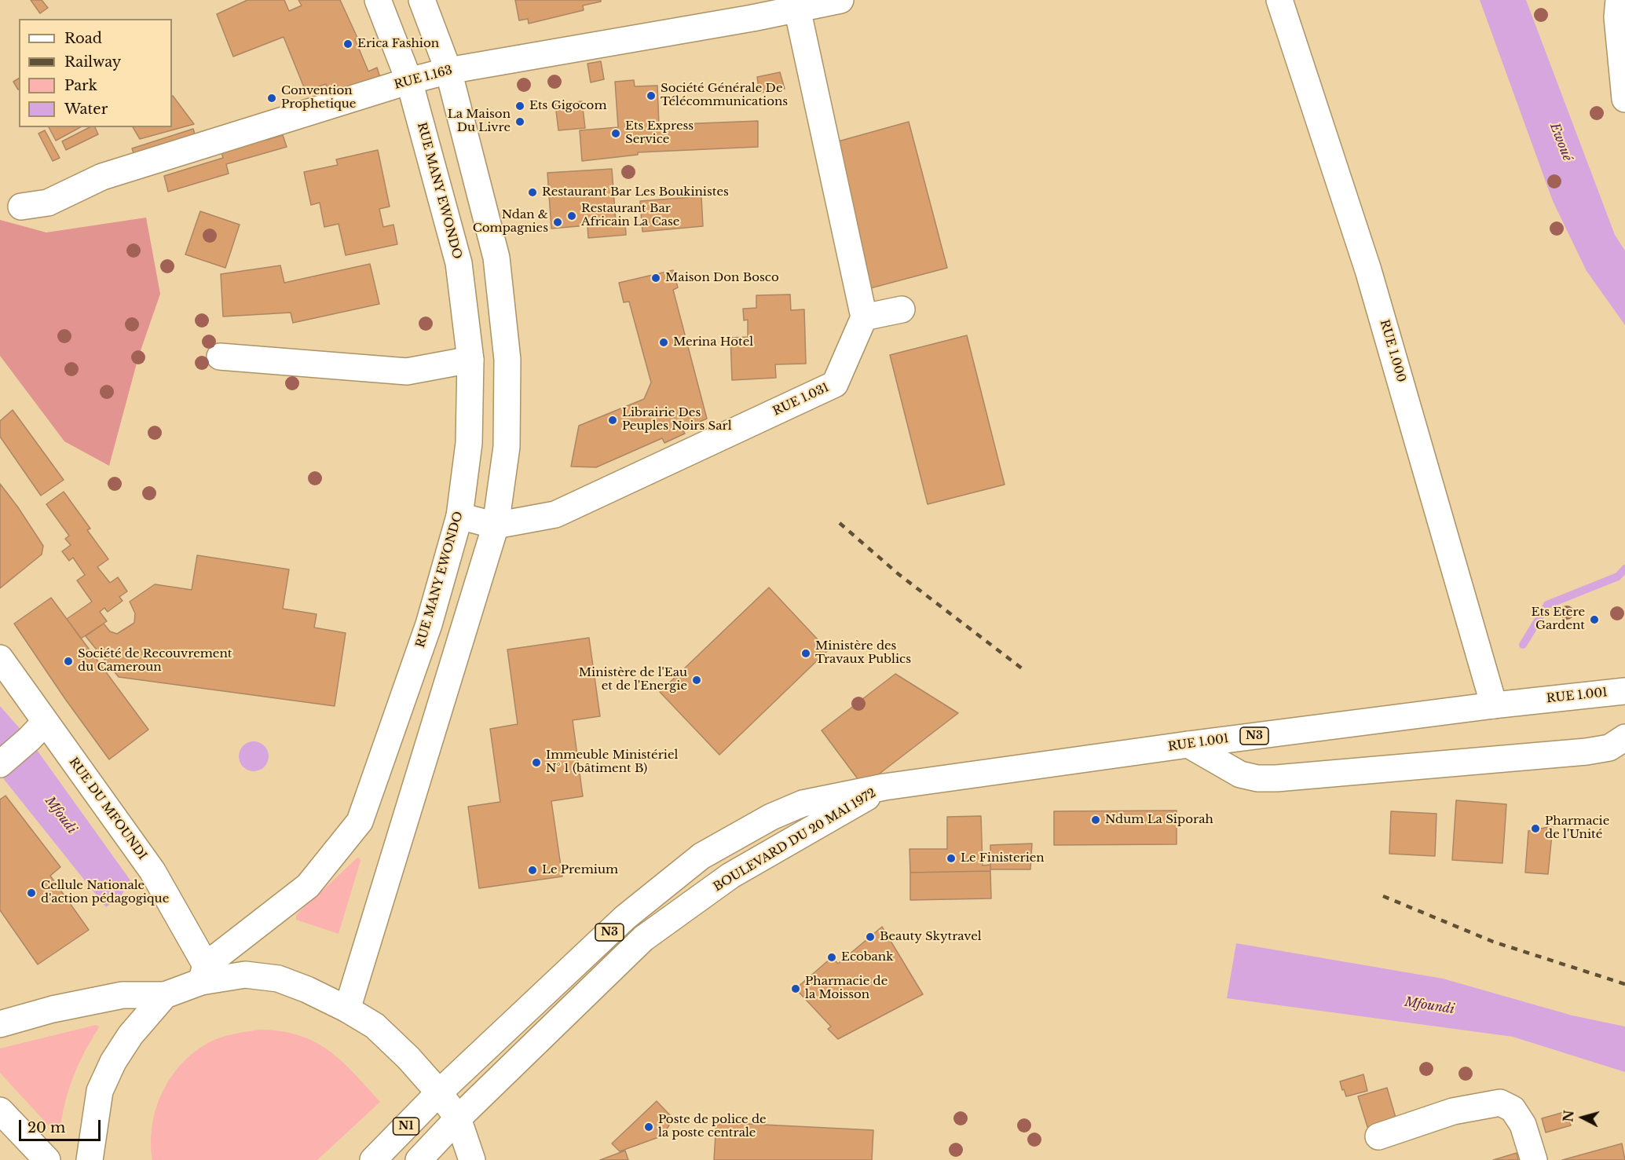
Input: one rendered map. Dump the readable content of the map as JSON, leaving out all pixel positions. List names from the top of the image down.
{
  "streets": {
    "main road": [
      "RUE 1.163",
      "RUE MANY EWONDO",
      "RUE 1.000",
      "RUE 1.031",
      "RUE 1.001",
      "N3",
      "RUE DU MFOUNDI",
      "BOULEVARD DU 20 MAI 1972",
      "N1"
    ]
  },
  "crossings": [
    ["RUE 1.163", "RUE MANY EWONDO"],
    ["RUE MANY EWONDO", "RUE 1.031"],
    ["RUE MANY EWONDO", "RUE DU MFOUNDI"],
    ["RUE 1.000", "RUE 1.001"],
    ["RUE 1.001", "BOULEVARD DU 20 MAI 1972"],
    ["BOULEVARD DU 20 MAI 1972", "N1"]
  ],
  "water": ["Ewoué", "Mfoudi", "Mfoundi"],
  "places": [
    "Erica Fashion",
    "Société Générale De Télécommunications",
    "Convention Prophetique",
    "Ets Gigocom",
    "La Maison Du Livre",
    "Ets Express Service",
    "Restaurant Bar Les Boukinistes",
    "Restaurant Bar Africain La Case",
    "Ndan & Compagnies",
    "Maison Don Bosco",
    "Merina Hotel",
    "Librairie Des Peuples Noirs Sarl",
    "Ets Etere Gardent",
    "Ministère des Travaux Publics",
    "Société de Recouvrement du Cameroun",
    "Ministère de l'Eau et de l'Energie",
    "Immeuble Ministériel N° 1 (bâtiment B)",
    "Ndum La Siporah",
    "Pharmacie de l'Unité",
    "Le Finisterien",
    "Le Premium",
    "Cellule Nationale d'action pédagogique",
    "Beauty Skytravel",
    "Ecobank",
    "Pharmacie de la Moisson",
    "Poste de police de la poste centrale"
  ],
  "legend": [
    "Road",
    "Railway",
    "Park",
    "Water"
  ],
  "scale_bar": "20 m",
  "north": "left"
}
